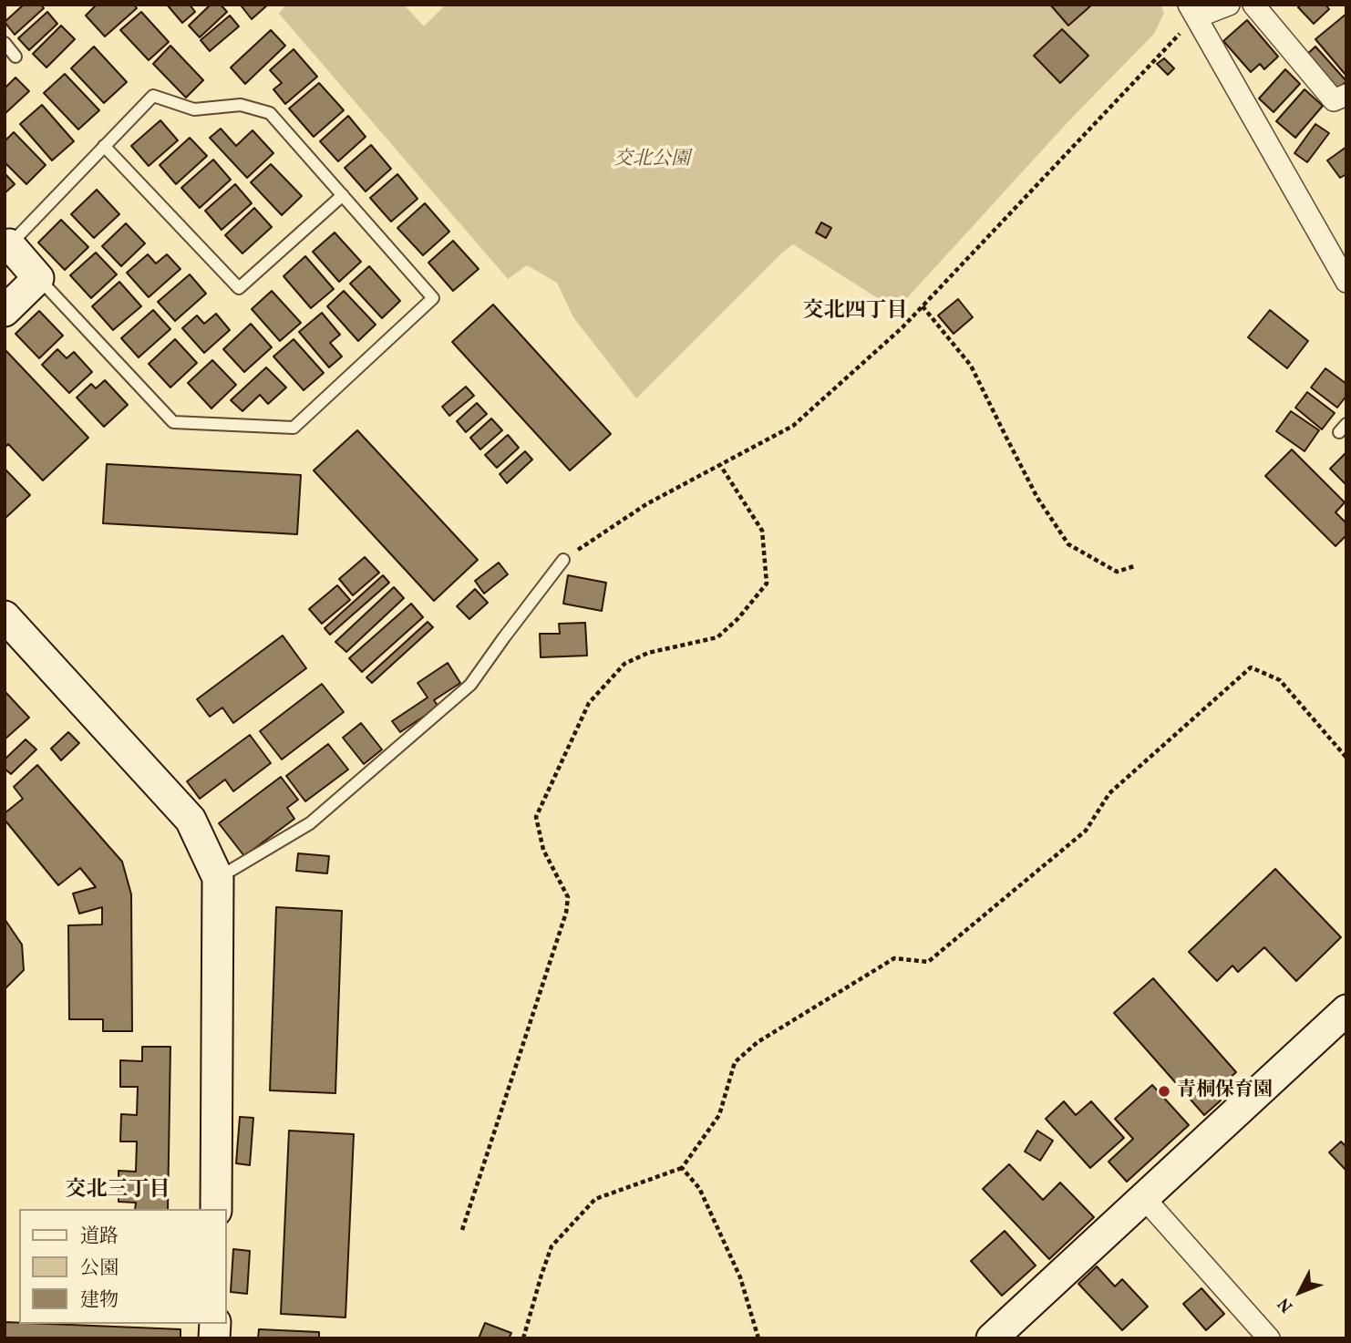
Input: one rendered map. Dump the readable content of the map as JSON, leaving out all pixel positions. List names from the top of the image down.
{
  "districts": ["交北四丁目", "交北三丁目"],
  "parks": ["交北公園"],
  "places": ["青桐保育園"],
  "legend": ["道路", "公園", "建物"],
  "north": "bottom left"
}
